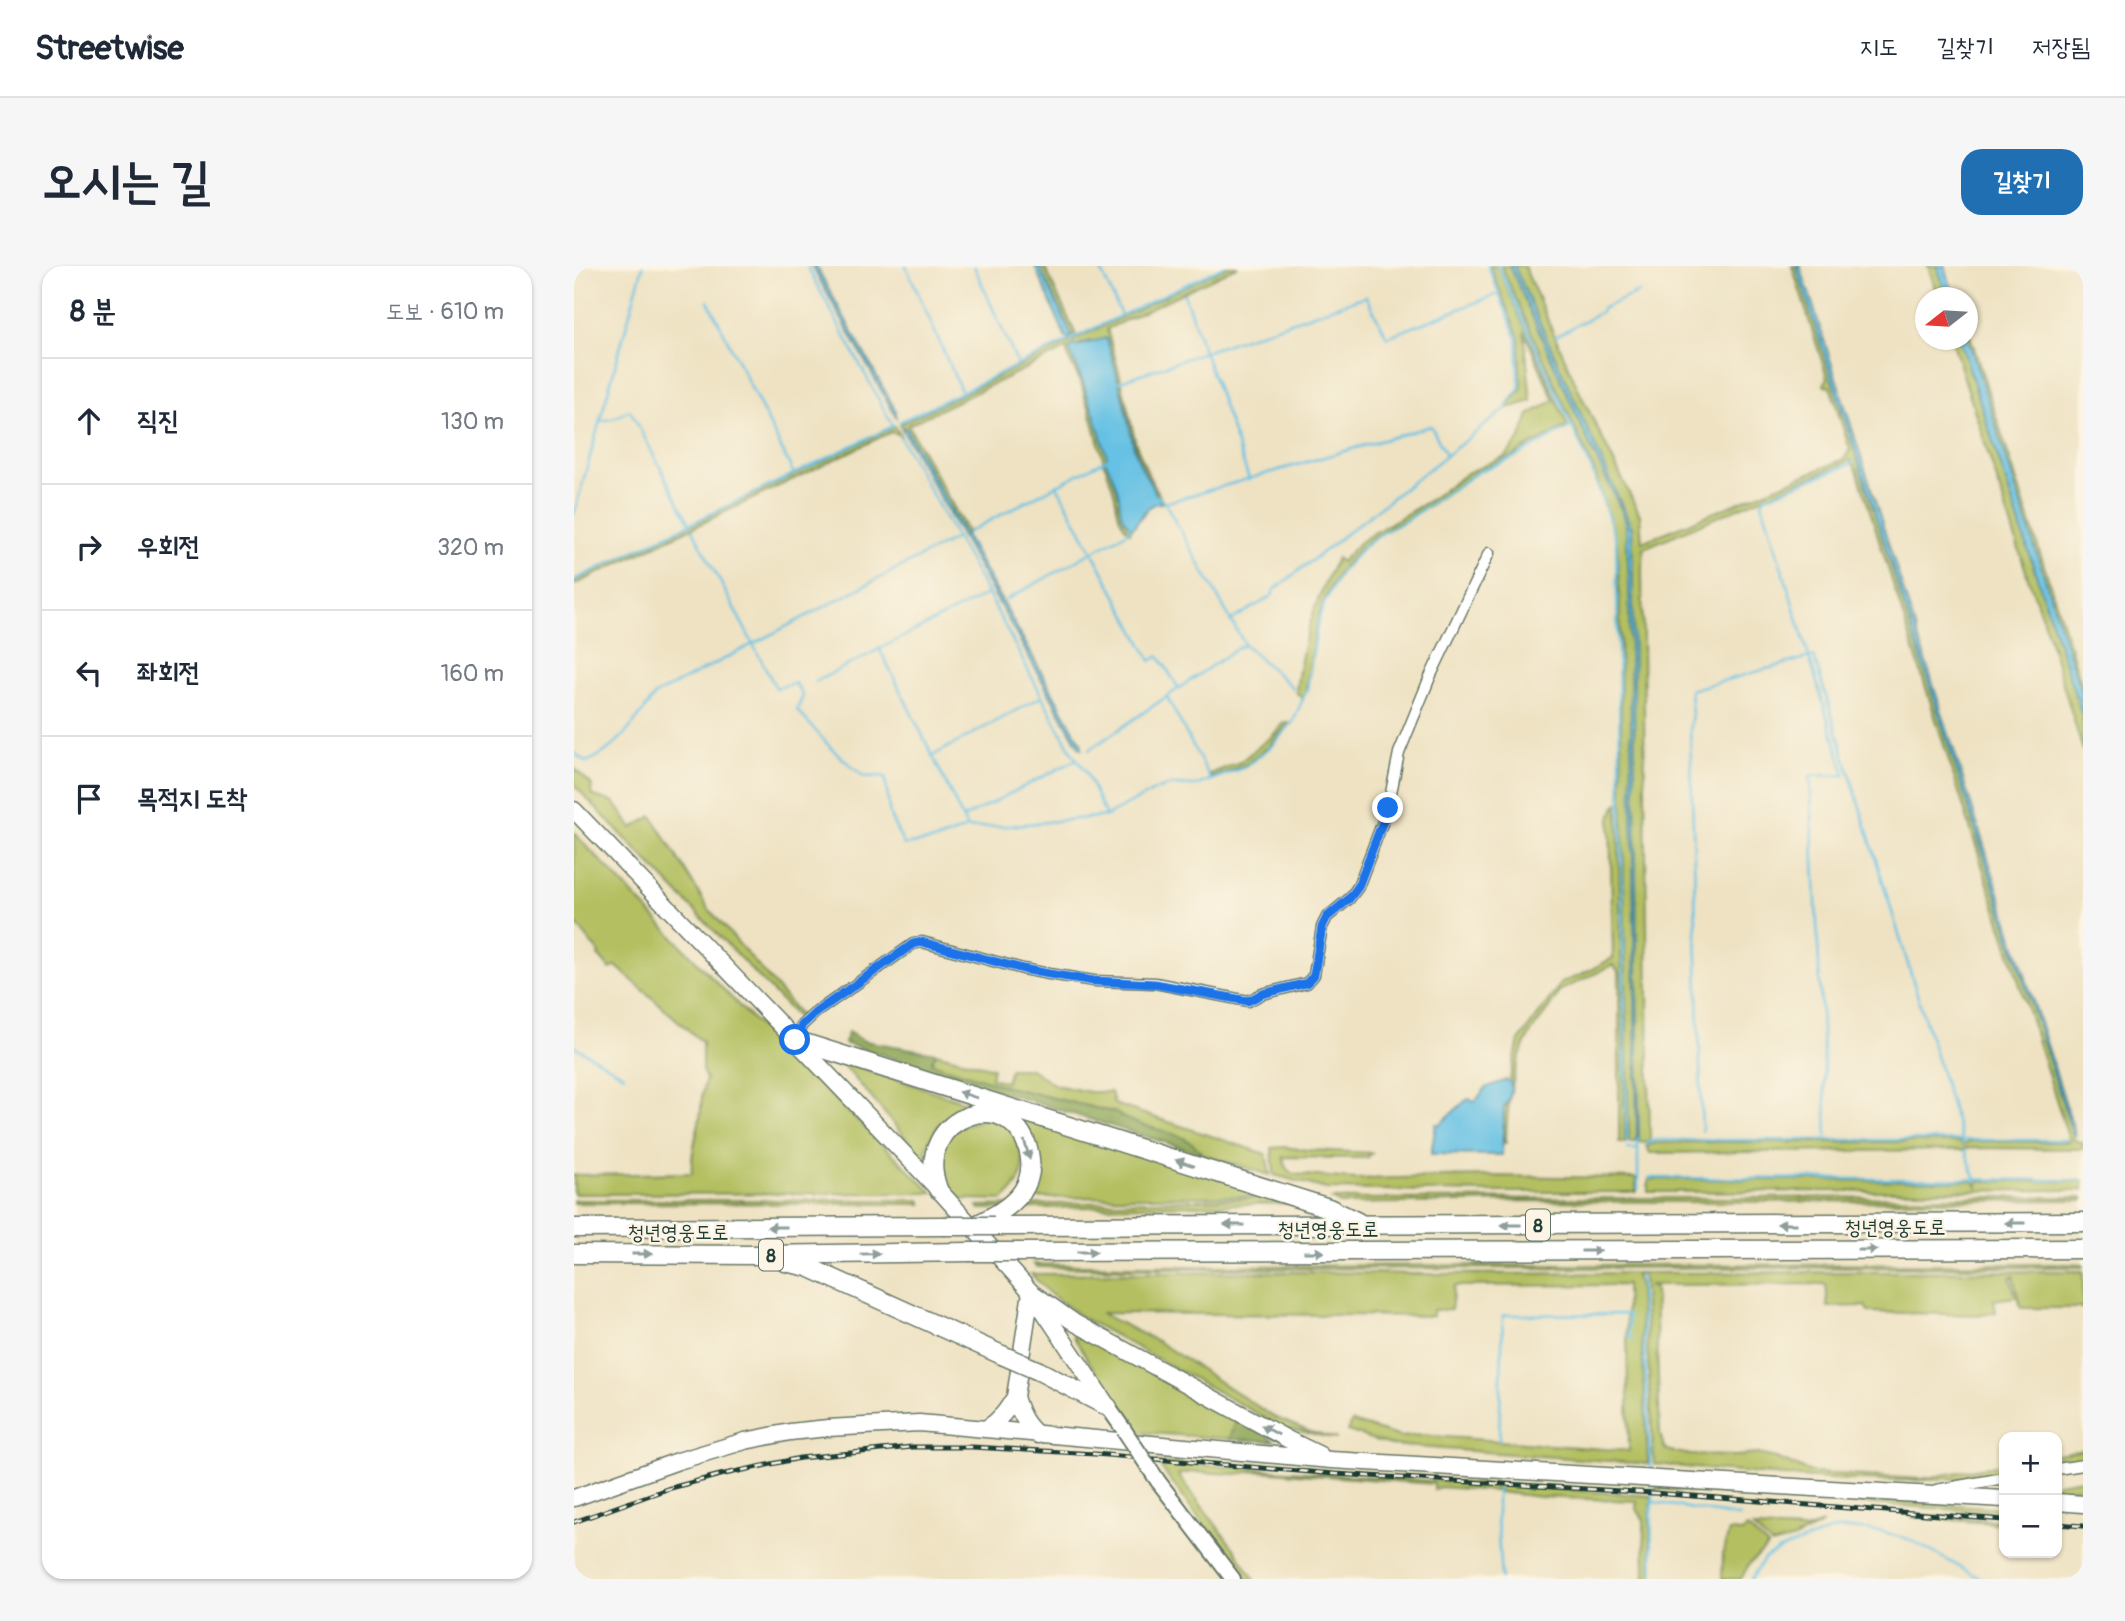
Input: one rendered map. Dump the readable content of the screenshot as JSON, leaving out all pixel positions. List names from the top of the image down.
{
  "streets": {
    "highway": ["8", "청년영웅도로"]
  },
  "north": "left",
  "page": {
    "header": "Streetwise",
    "nav": ["지도", "길찾기", "저장됨"],
    "buttons": "길찾기",
    "title": "오시는 길",
    "heading": ["8 분", "도보 · 610 m"],
    "list": [
      ["직진", "130 m"],
      ["우회전", "320 m"],
      ["좌회전", "160 m"],
      "목적지 도착"
    ],
    "map_buttons": ["+", "−"]
  }
}
